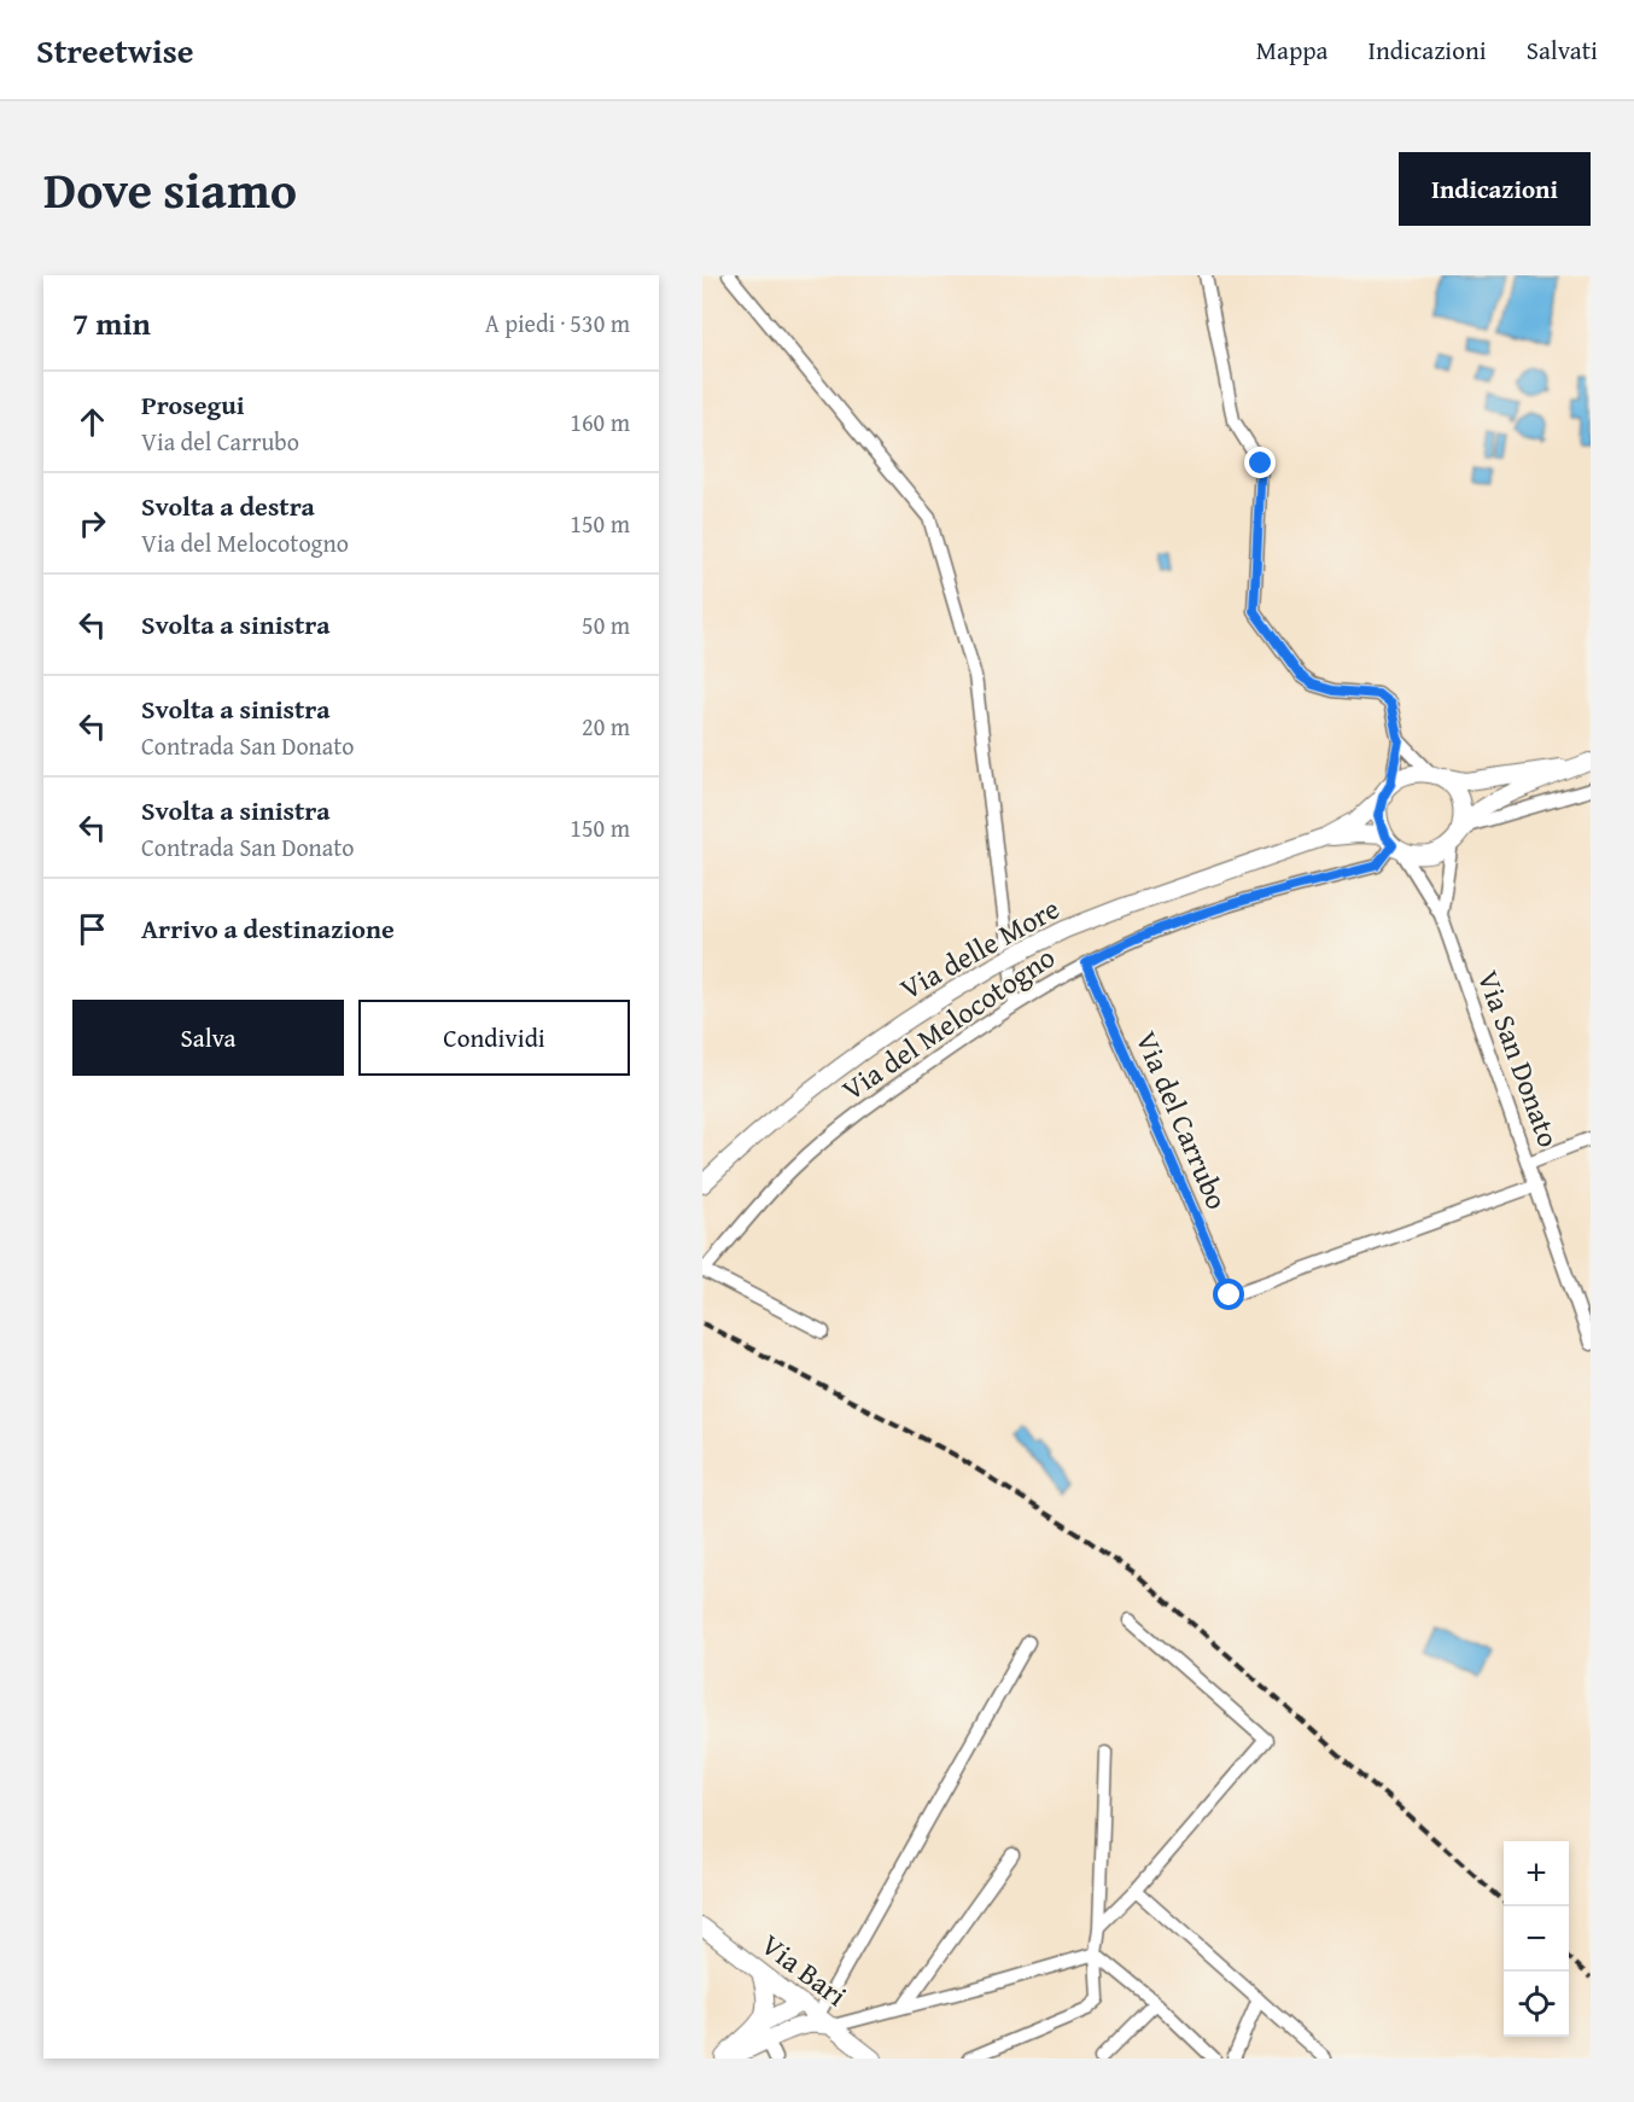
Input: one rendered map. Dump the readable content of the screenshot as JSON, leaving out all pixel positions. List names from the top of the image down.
{
  "streets": {
    "main road": ["Via delle More", "Via Bari"],
    "street": ["Via del Melocotogno", "Via San Donato", "Via del Carrubo"]
  },
  "crossings": [
    ["Via del Melocotogno", "Via San Donato"],
    ["Via del Melocotogno", "Via del Carrubo"],
    ["Via San Donato", "Via del Carrubo"]
  ],
  "page": {
    "header": "Streetwise",
    "nav": ["Mappa", "Indicazioni", "Salvati"],
    "title": "Dove siamo",
    "buttons": [
      "Indicazioni",
      ["Salva", "Condividi"]
    ],
    "heading": ["7 min", "A piedi · 530 m"],
    "list": [
      ["Prosegui", "Via del Carrubo", "160 m"],
      ["Svolta a destra", "Via del Melocotogno", "150 m"],
      ["Svolta a sinistra", "50 m"],
      ["Svolta a sinistra", "Contrada San Donato", "20 m"],
      ["Svolta a sinistra", "Contrada San Donato", "150 m"],
      "Arrivo a destinazione"
    ],
    "map_buttons": ["+", "−"]
  }
}
